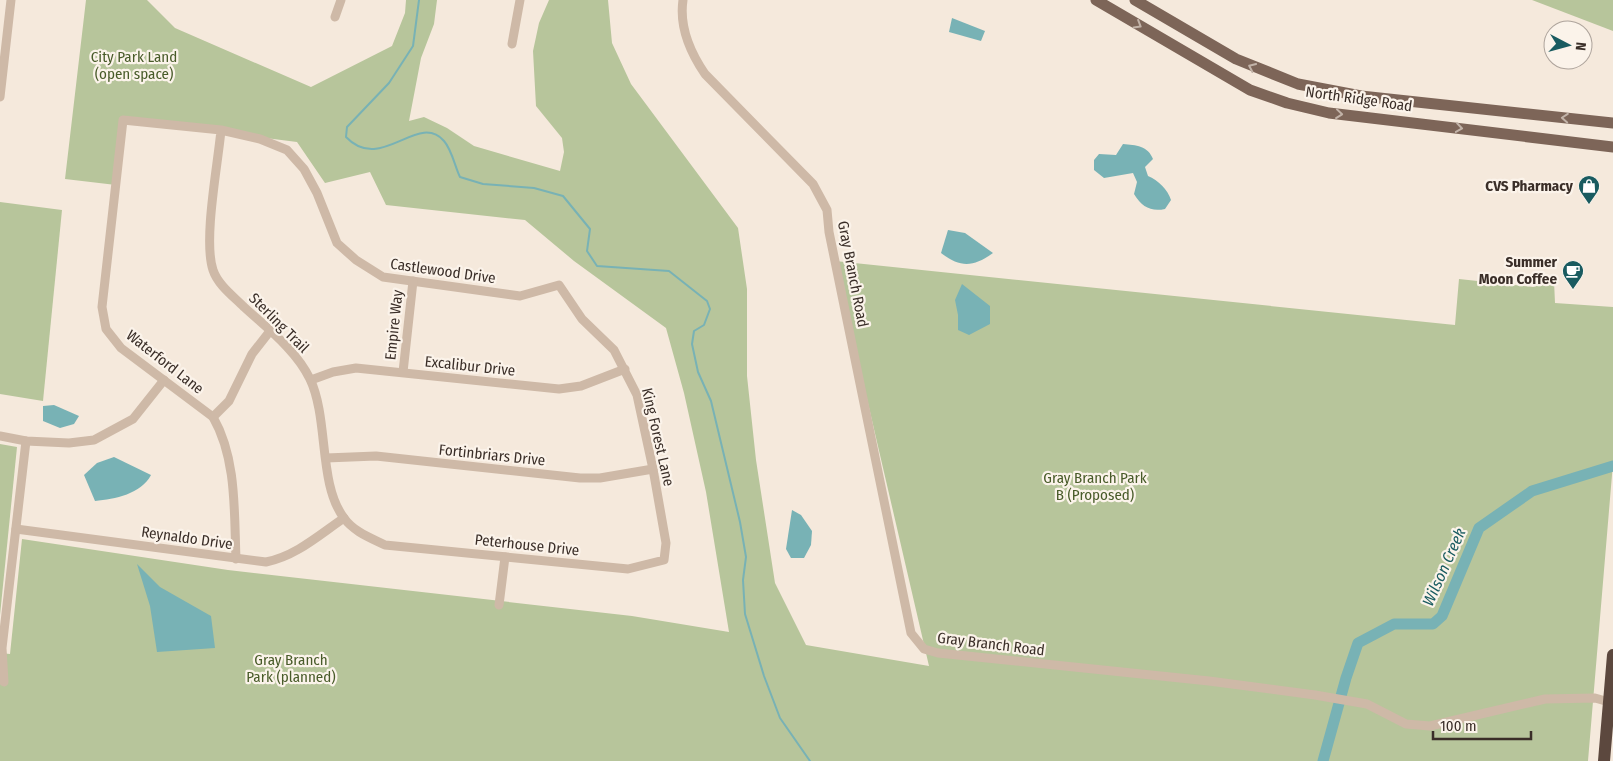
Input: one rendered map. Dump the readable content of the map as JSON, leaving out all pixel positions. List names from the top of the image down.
{
  "streets": {
    "main road": ["North Ridge Road"],
    "street": [
      "Castlewood Drive",
      "Gray Branch Road",
      "Sterling Trail",
      "Empire Way",
      "Waterford Lane",
      "Excalibur Drive",
      "King Forest Lane",
      "Fortinbriars Drive",
      "Reynaldo Drive",
      "Peterhouse Drive"
    ]
  },
  "crossings": [
    ["Castlewood Drive", "Sterling Trail"],
    ["Castlewood Drive", "Empire Way"],
    ["Castlewood Drive", "Waterford Lane"],
    ["Castlewood Drive", "King Forest Lane"],
    ["Sterling Trail", "Excalibur Drive"],
    ["Sterling Trail", "Fortinbriars Drive"],
    ["Sterling Trail", "Reynaldo Drive"],
    ["Sterling Trail", "Peterhouse Drive"],
    ["Empire Way", "Excalibur Drive"],
    ["Waterford Lane", "Reynaldo Drive"],
    ["Excalibur Drive", "King Forest Lane"],
    ["King Forest Lane", "Fortinbriars Drive"],
    ["King Forest Lane", "Peterhouse Drive"]
  ],
  "water": ["Wilson Creek"],
  "parks": ["City Park Land (open space)", "Gray Branch Park B (Proposed)", "Gray Branch Park (planned)"],
  "places": {
    "shop": ["CVS Pharmacy"],
    "cafe": ["Summer Moon Coffee"]
  },
  "scale_bar": "100 m",
  "north": "right"
}
